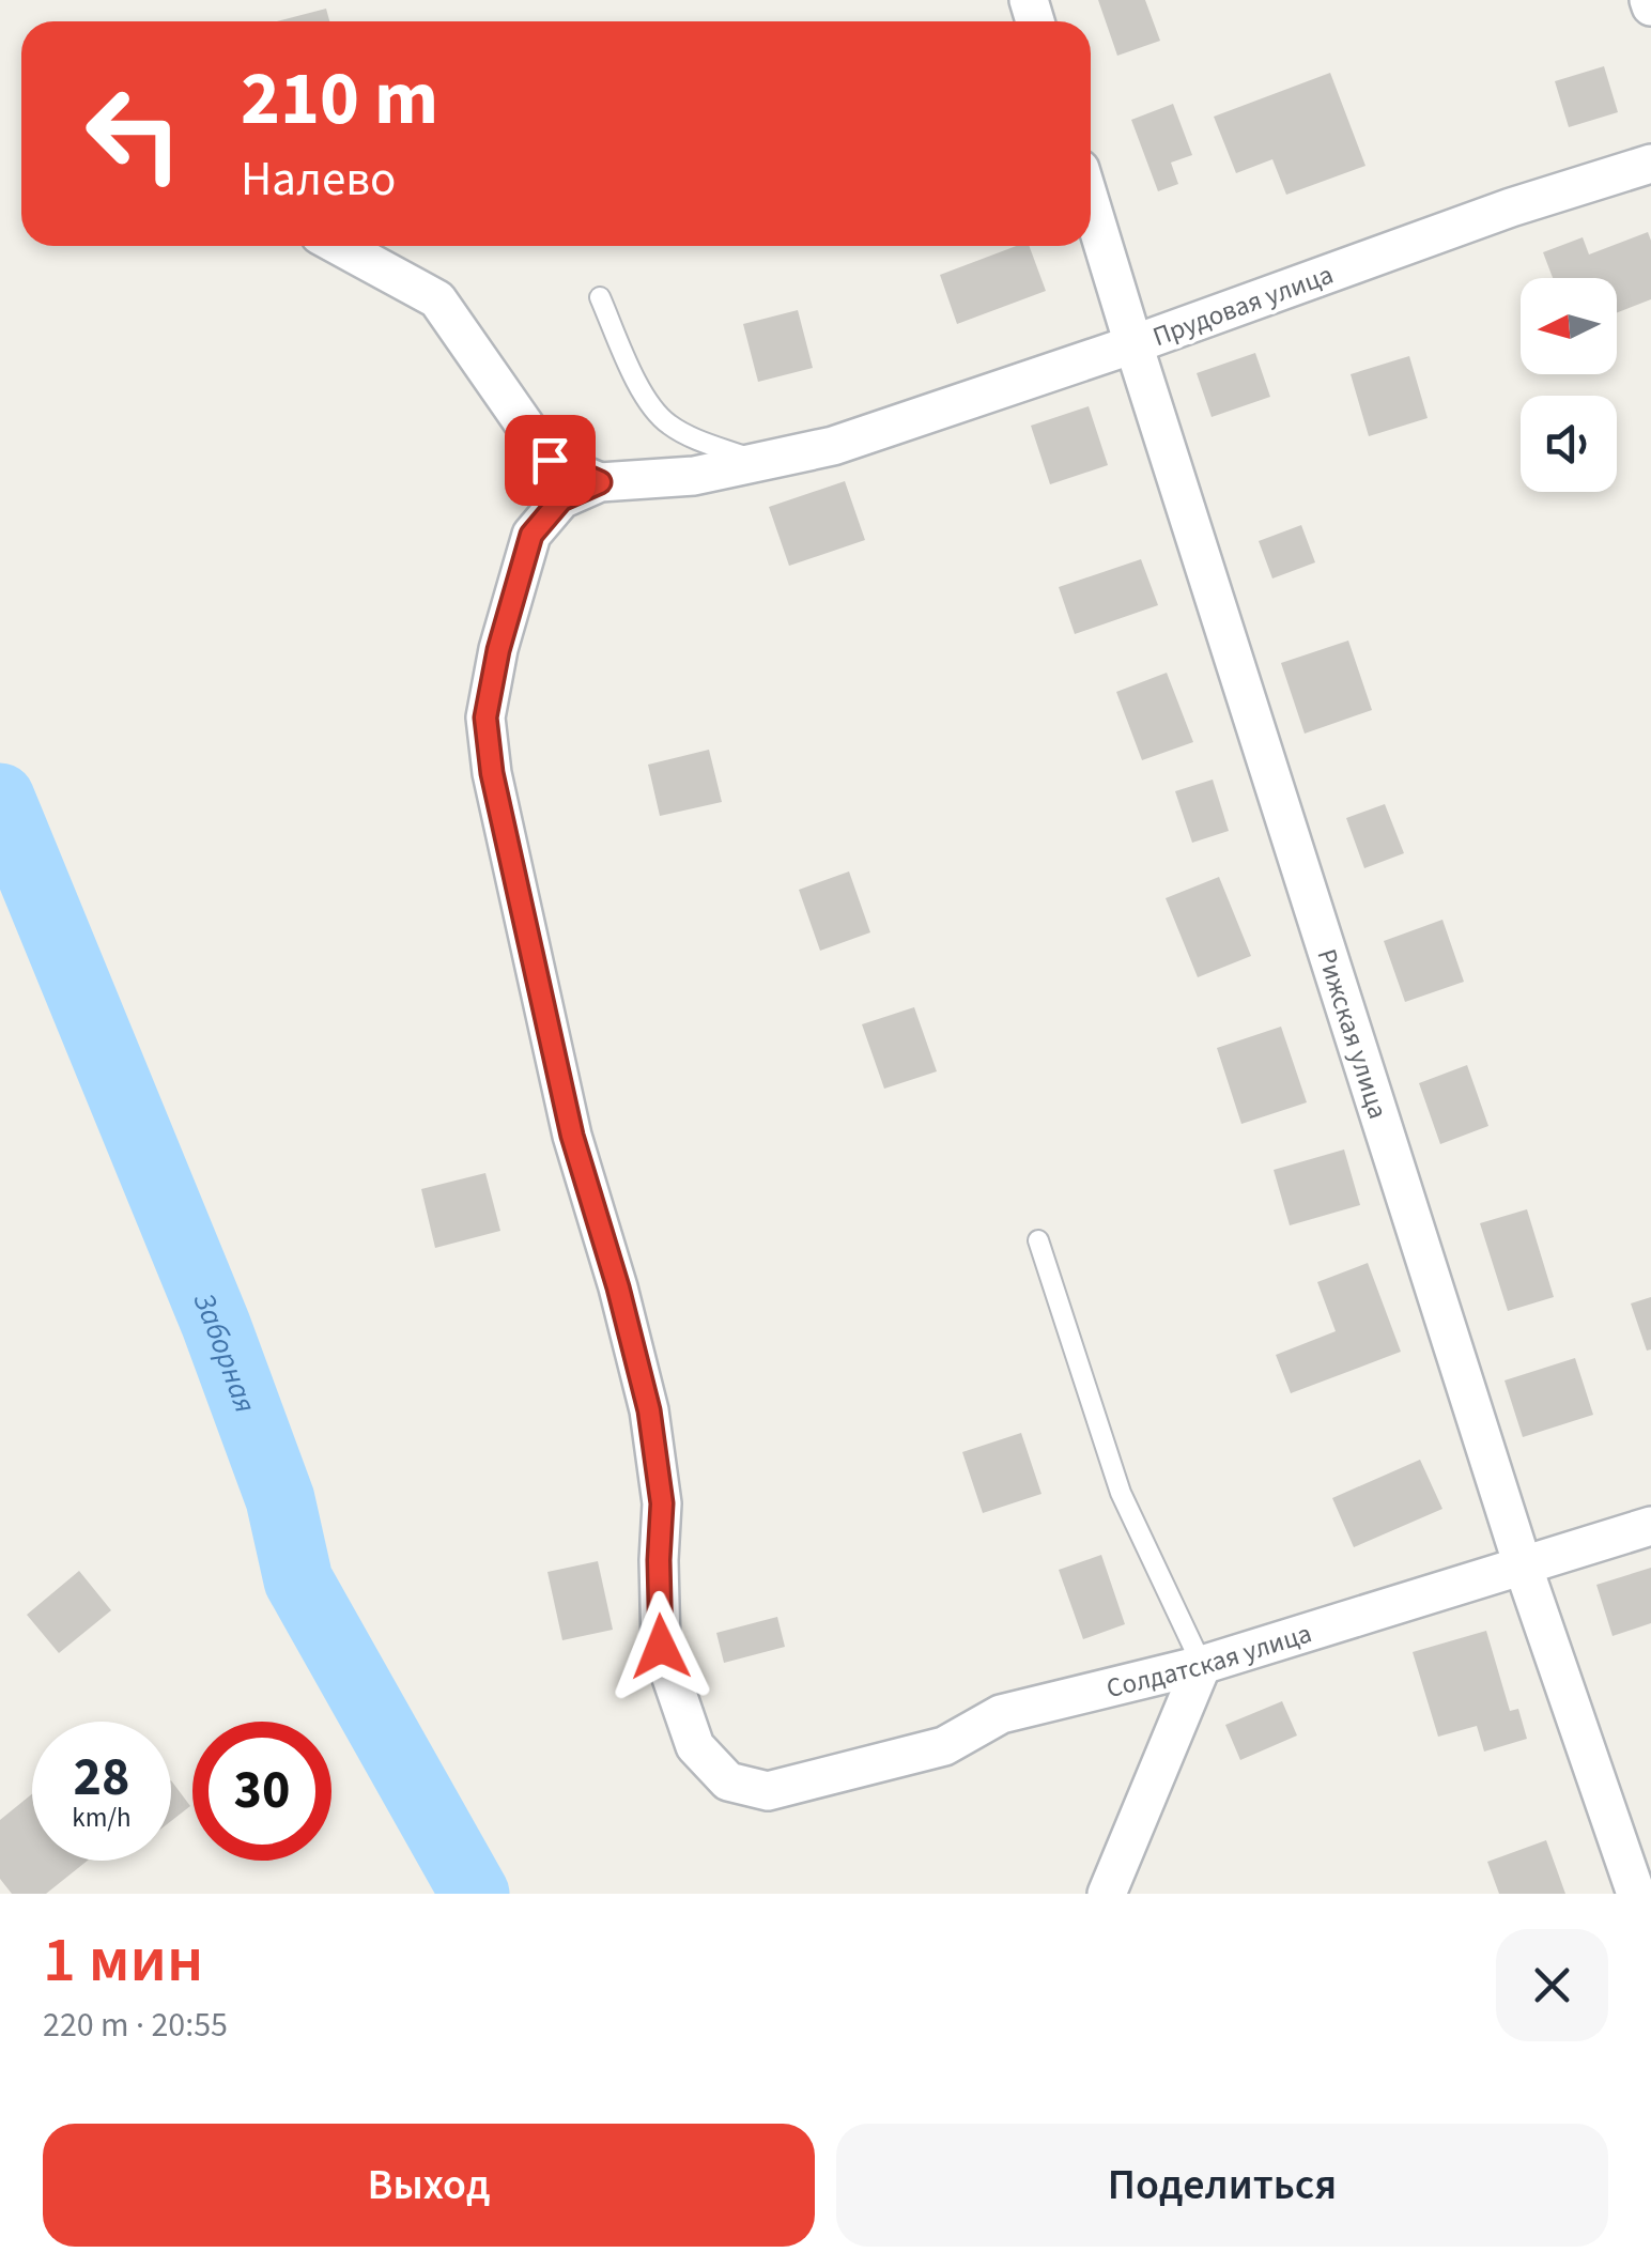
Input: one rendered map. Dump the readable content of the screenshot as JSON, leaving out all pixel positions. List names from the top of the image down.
{
  "streets": {
    "street": ["Прудовая улица", "Рижская улица", "Солдатская улица"]
  },
  "crossings": [
    ["Прудовая улица", "Рижская улица"],
    ["Прудовая улица", "Солдатская улица"],
    ["Рижская улица", "Солдатская улица"]
  ],
  "water": ["Заборная"],
  "north": "left",
  "page": {
    "turn": ["210 m", "Налево"],
    "speed": "28 km/h",
    "limit": "30",
    "heading": ["1 мин", "220 m · 20:55"],
    "buttons": ["Выход", "Поделиться"]
  }
}
